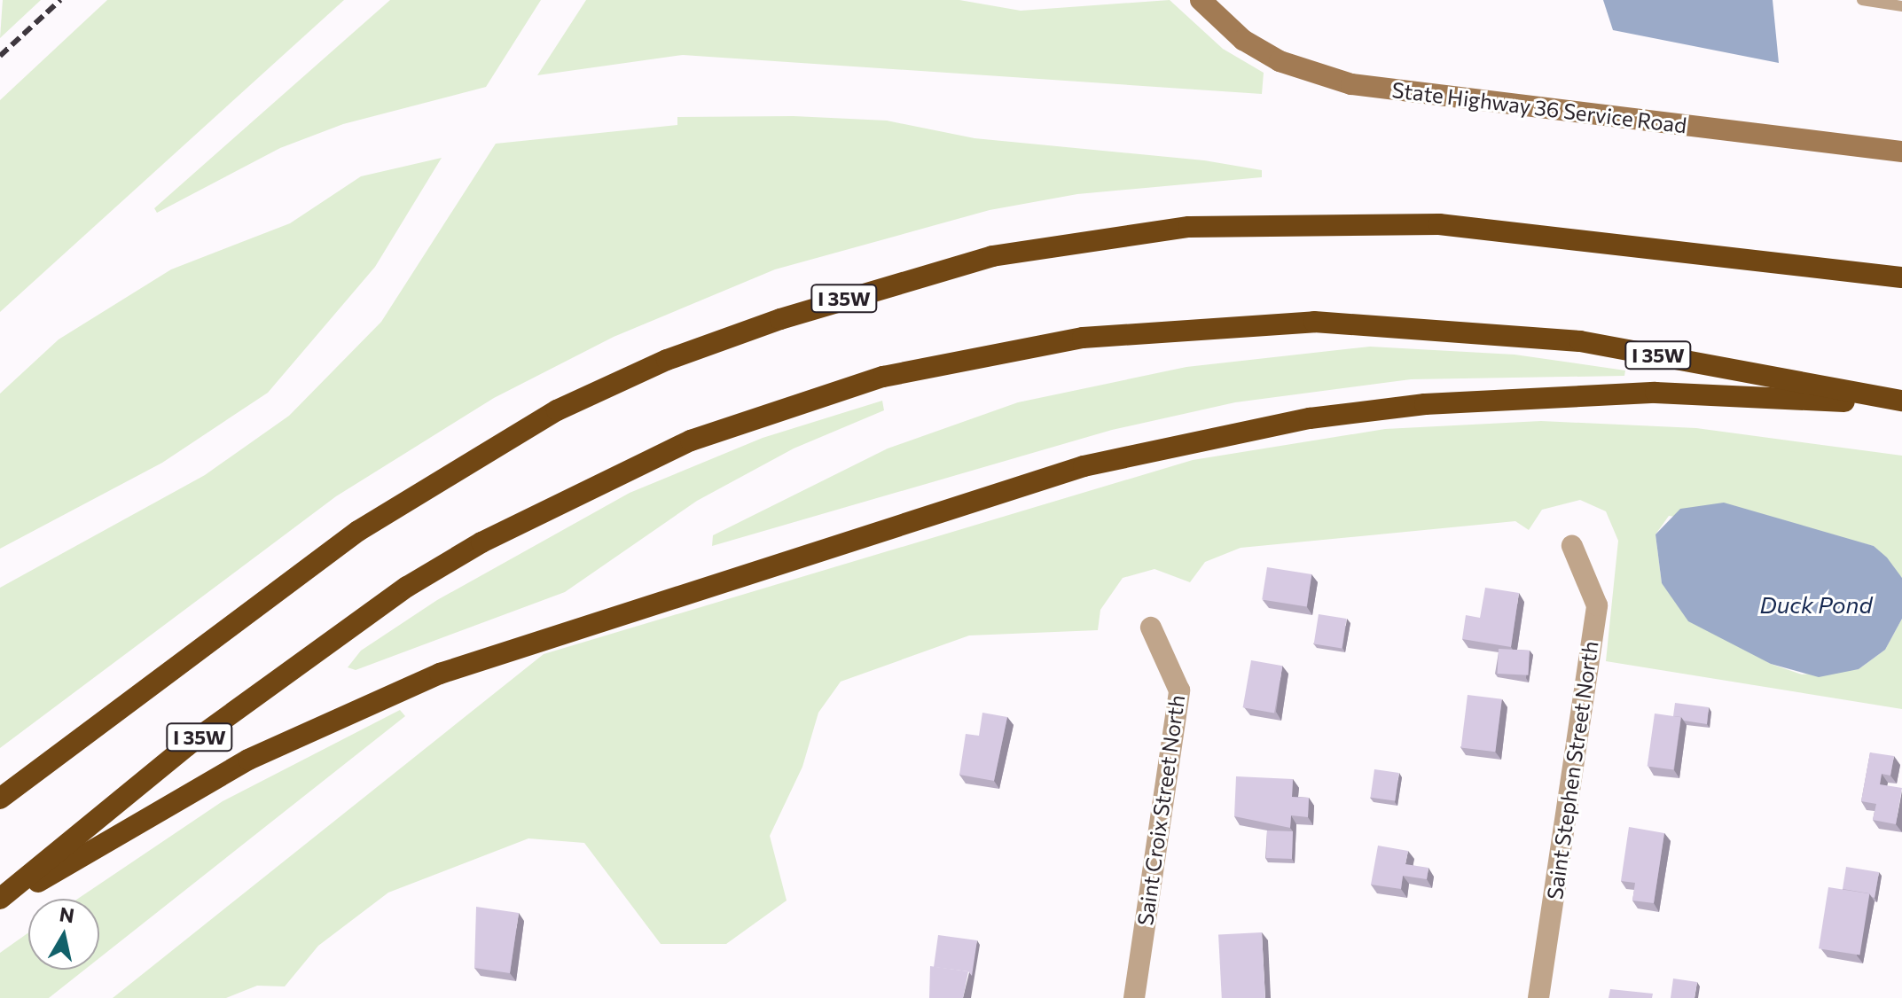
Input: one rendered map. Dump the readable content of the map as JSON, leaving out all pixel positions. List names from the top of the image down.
{
  "streets": {
    "highway": ["I 35W"],
    "street": ["State Highway 36 Service Road", "Saint Stephen Street North", "Saint Croix Street North"]
  },
  "water": ["Duck Pond"],
  "north": "top"
}
